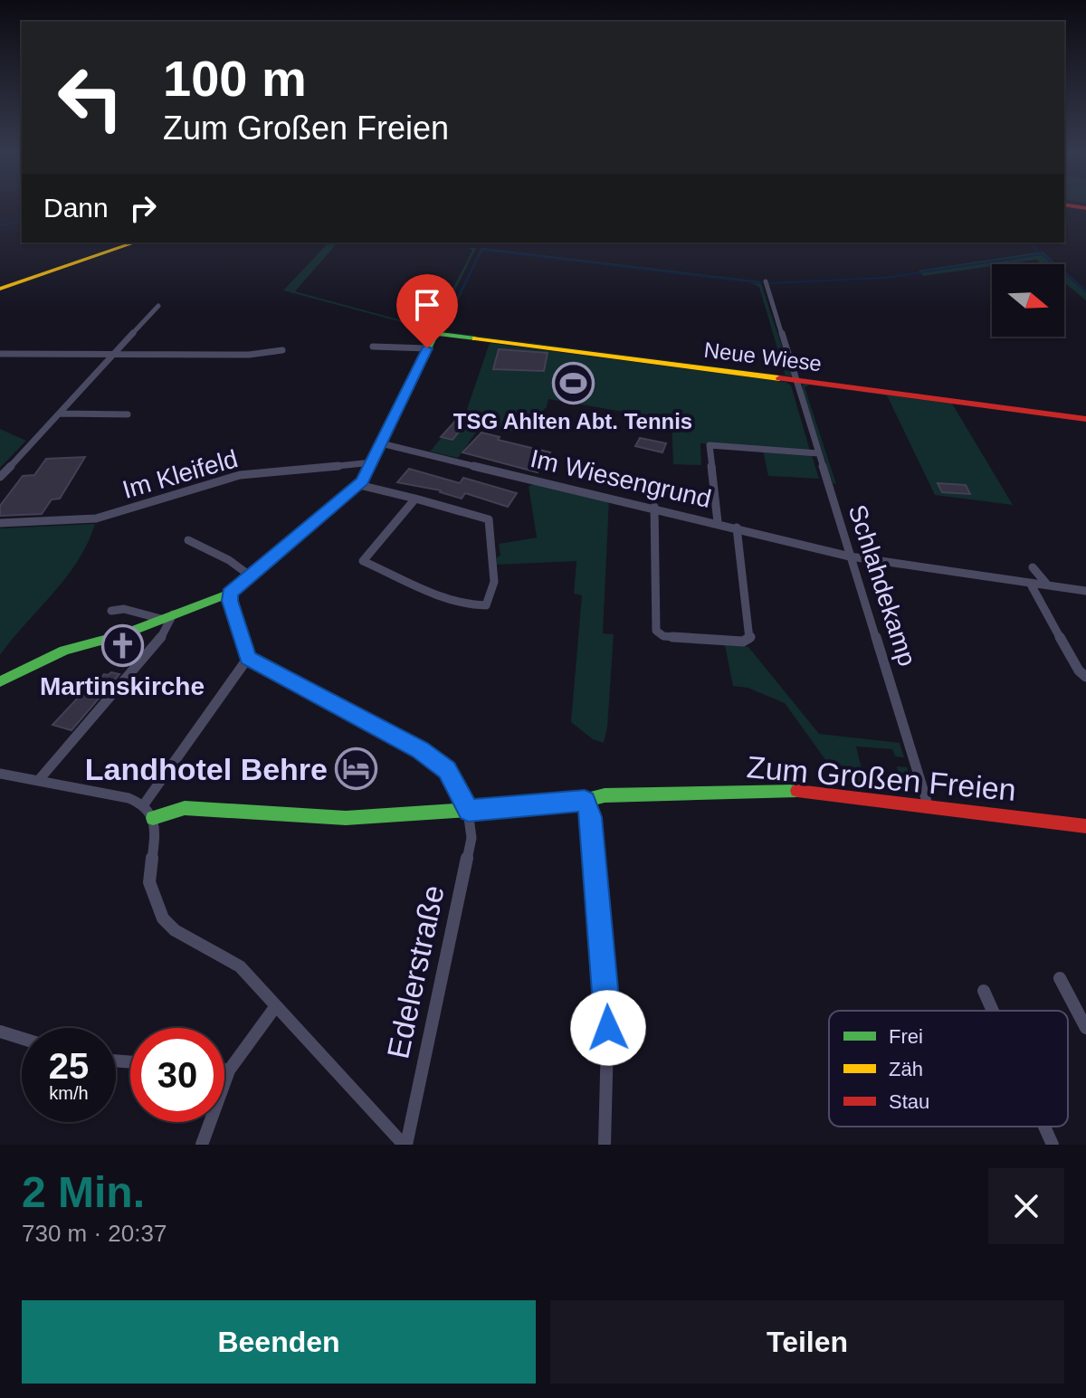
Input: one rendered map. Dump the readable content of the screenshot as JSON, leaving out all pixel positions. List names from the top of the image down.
{
  "streets": {
    "main road": ["Neue Wiese", "Zum Großen Freien"],
    "street": [
      "Im Kleifeld",
      "Im Wiesengrund",
      "Schlahdekamp",
      "Edelerstraße"
    ]
  },
  "crossings": [
    ["Neue Wiese", "Schlahdekamp"],
    ["Im Wiesengrund", "Schlahdekamp"],
    ["Schlahdekamp", "Zum Großen Freien"],
    ["Zum Großen Freien", "Edelerstraße"]
  ],
  "places": {
    "sports": ["TSG Ahlten Abt. Tennis"],
    "church": ["Martinskirche"],
    "hotel": ["Landhotel Behre"]
  },
  "legend": ["Frei", "Zäh", "Stau"],
  "north": "right",
  "page": {
    "turn": ["100 m", "Zum Großen Freien"],
    "then": "Dann",
    "speed": "25 km/h",
    "limit": "30",
    "heading": ["2 Min.", "730 m · 20:37"],
    "buttons": ["Beenden", "Teilen"]
  }
}
